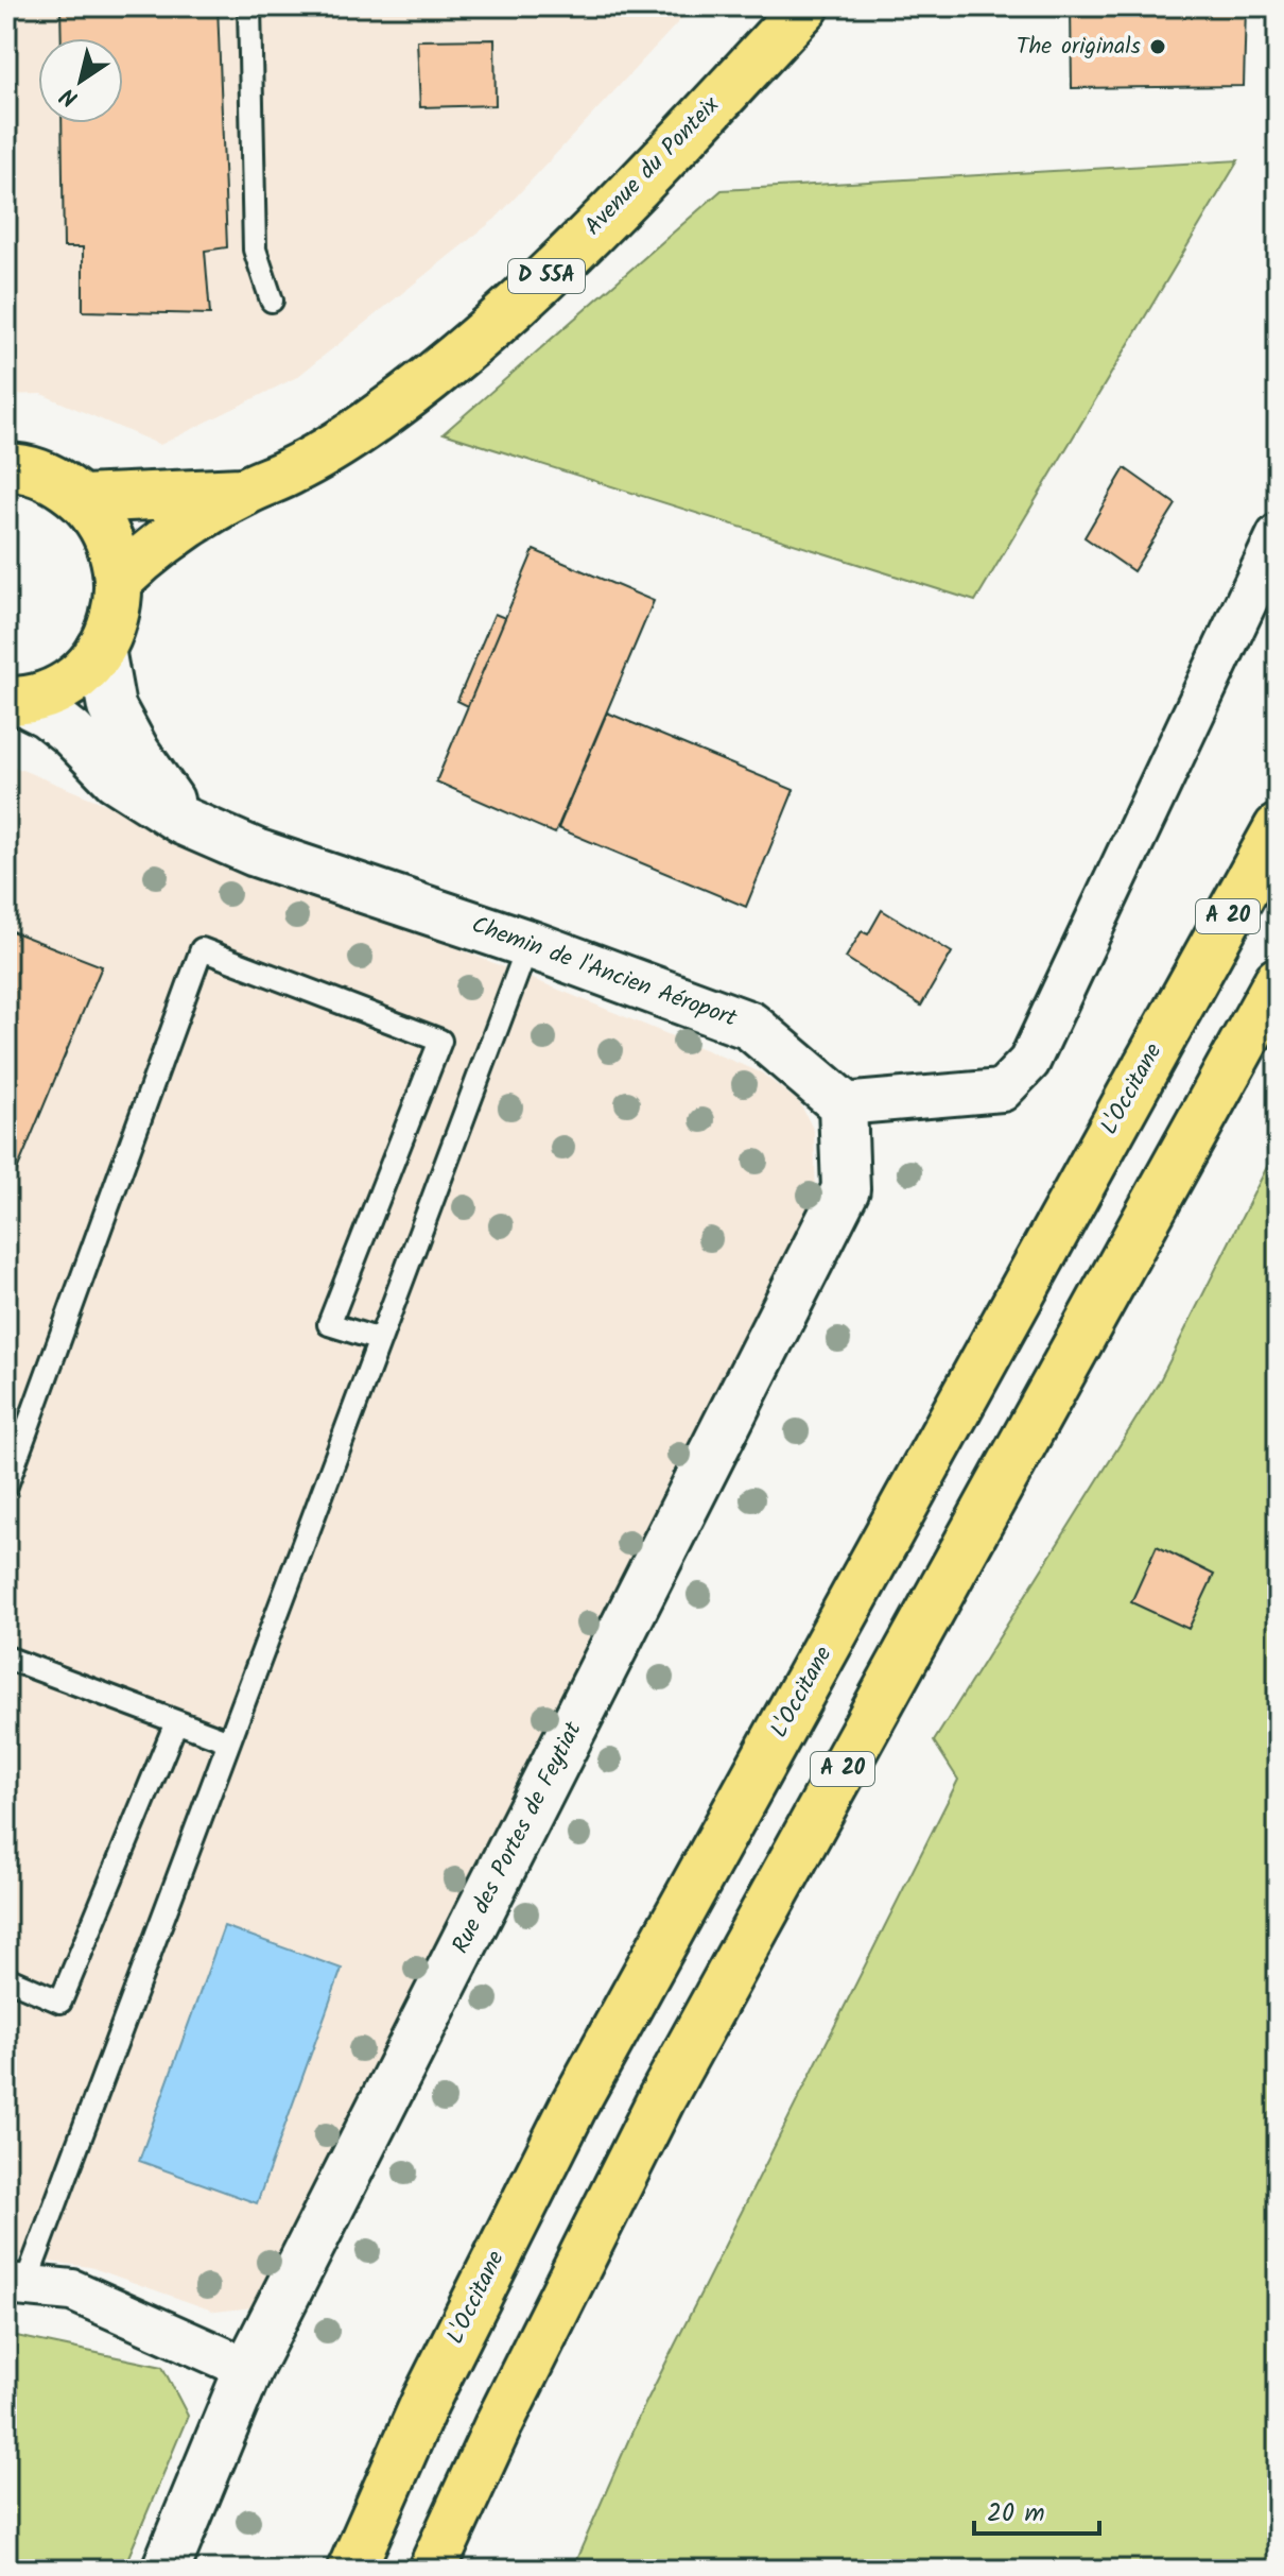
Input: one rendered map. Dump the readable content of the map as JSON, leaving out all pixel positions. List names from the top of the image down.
{
  "streets": {
    "main road": [
      "Avenue du Ponteix",
      "D 55A",
      "A 20",
      "L'Occitane"
    ],
    "street": ["Chemin de l'Ancien Aéroport", "Rue des Portes de Feytiat"]
  },
  "crossings": [
    ["Chemin de l'Ancien Aéroport", "Rue des Portes de Feytiat"]
  ],
  "places": ["The originals"],
  "scale_bar": "20 m",
  "north": "bottom left"
}
